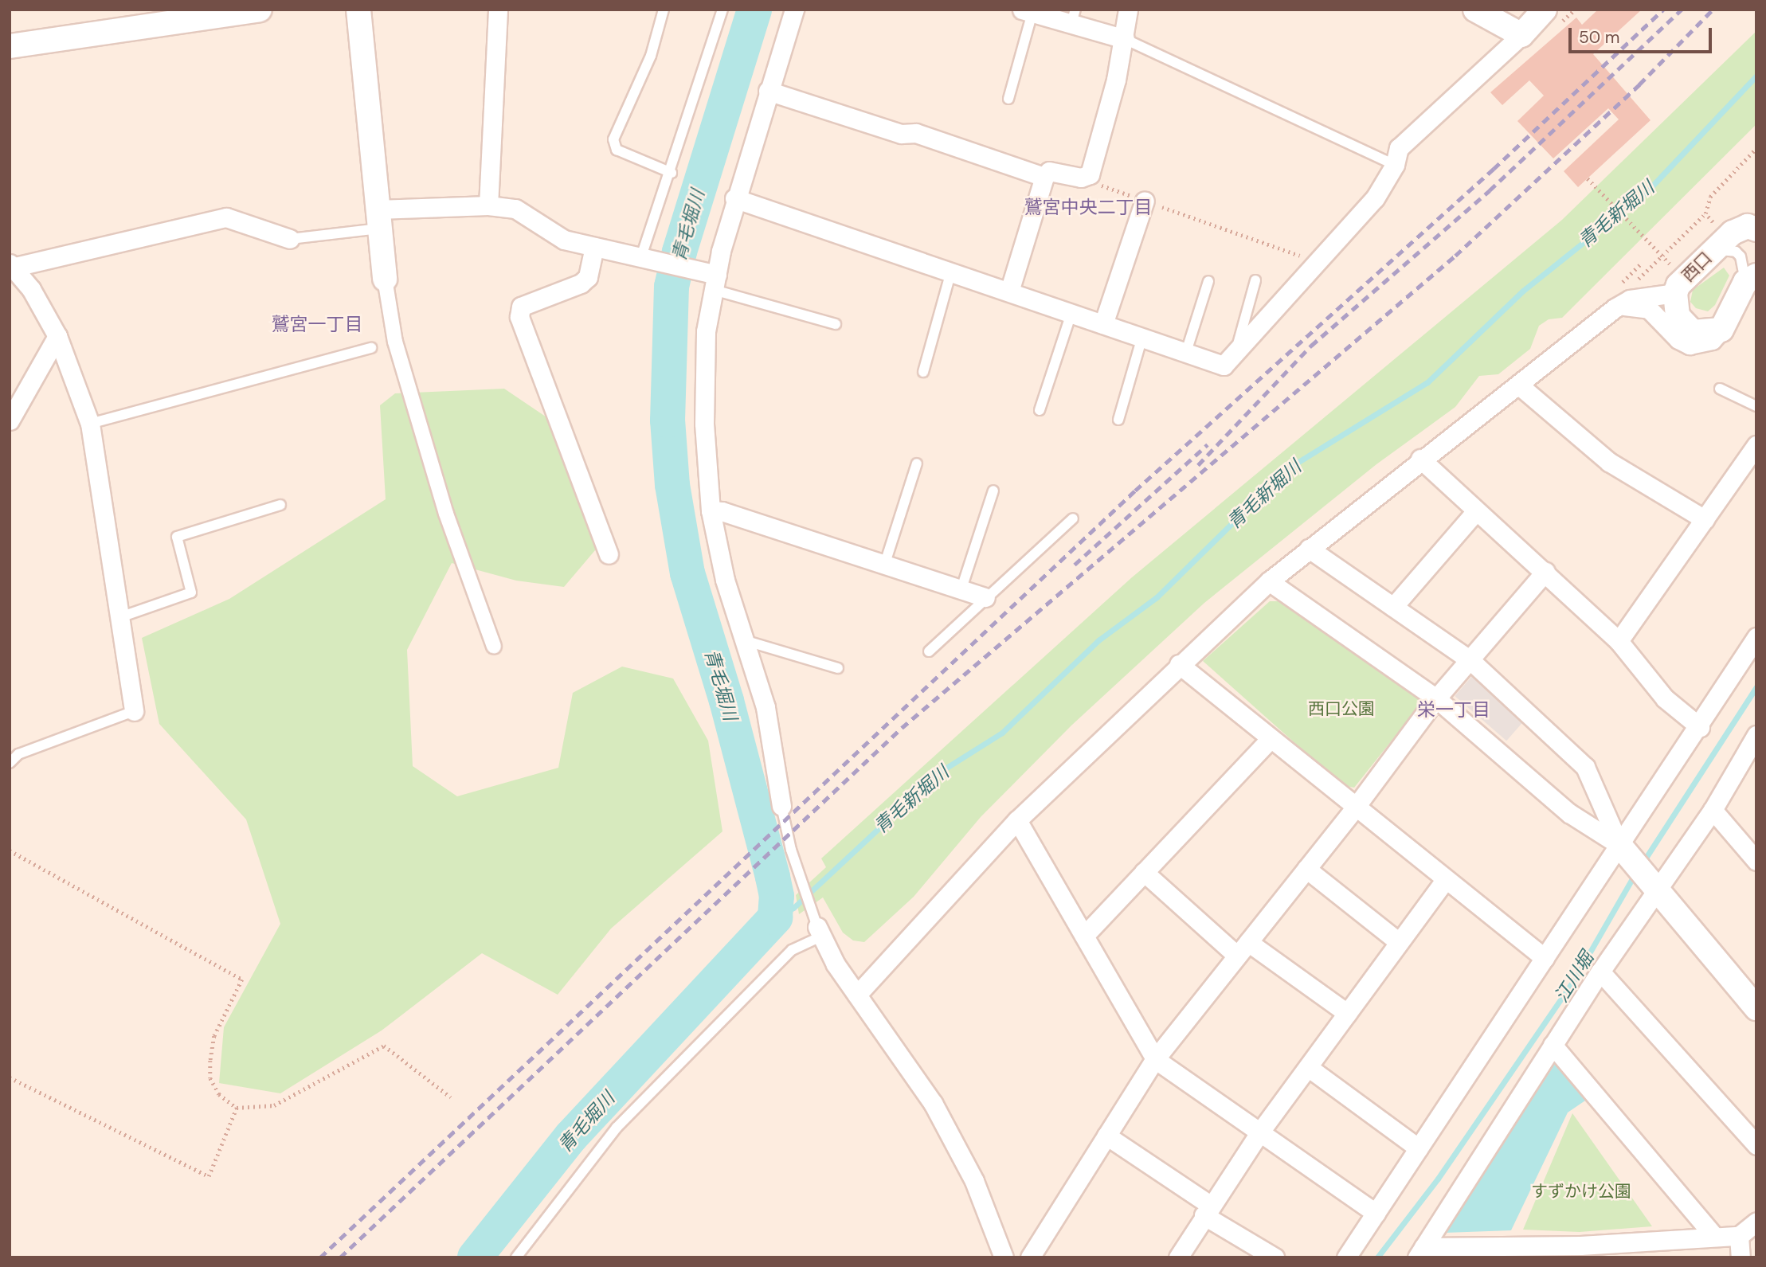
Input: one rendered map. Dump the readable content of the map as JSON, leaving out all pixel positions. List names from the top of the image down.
{
  "streets": {
    "street": ["西口"]
  },
  "districts": ["鷲宮中央二丁目", "鷲宮一丁目", "栄一丁目"],
  "water": ["青毛新堀川", "青毛堀川", "江川堀"],
  "parks": ["西口公園", "すずかけ公園"],
  "scale_bar": "50 m"
}
